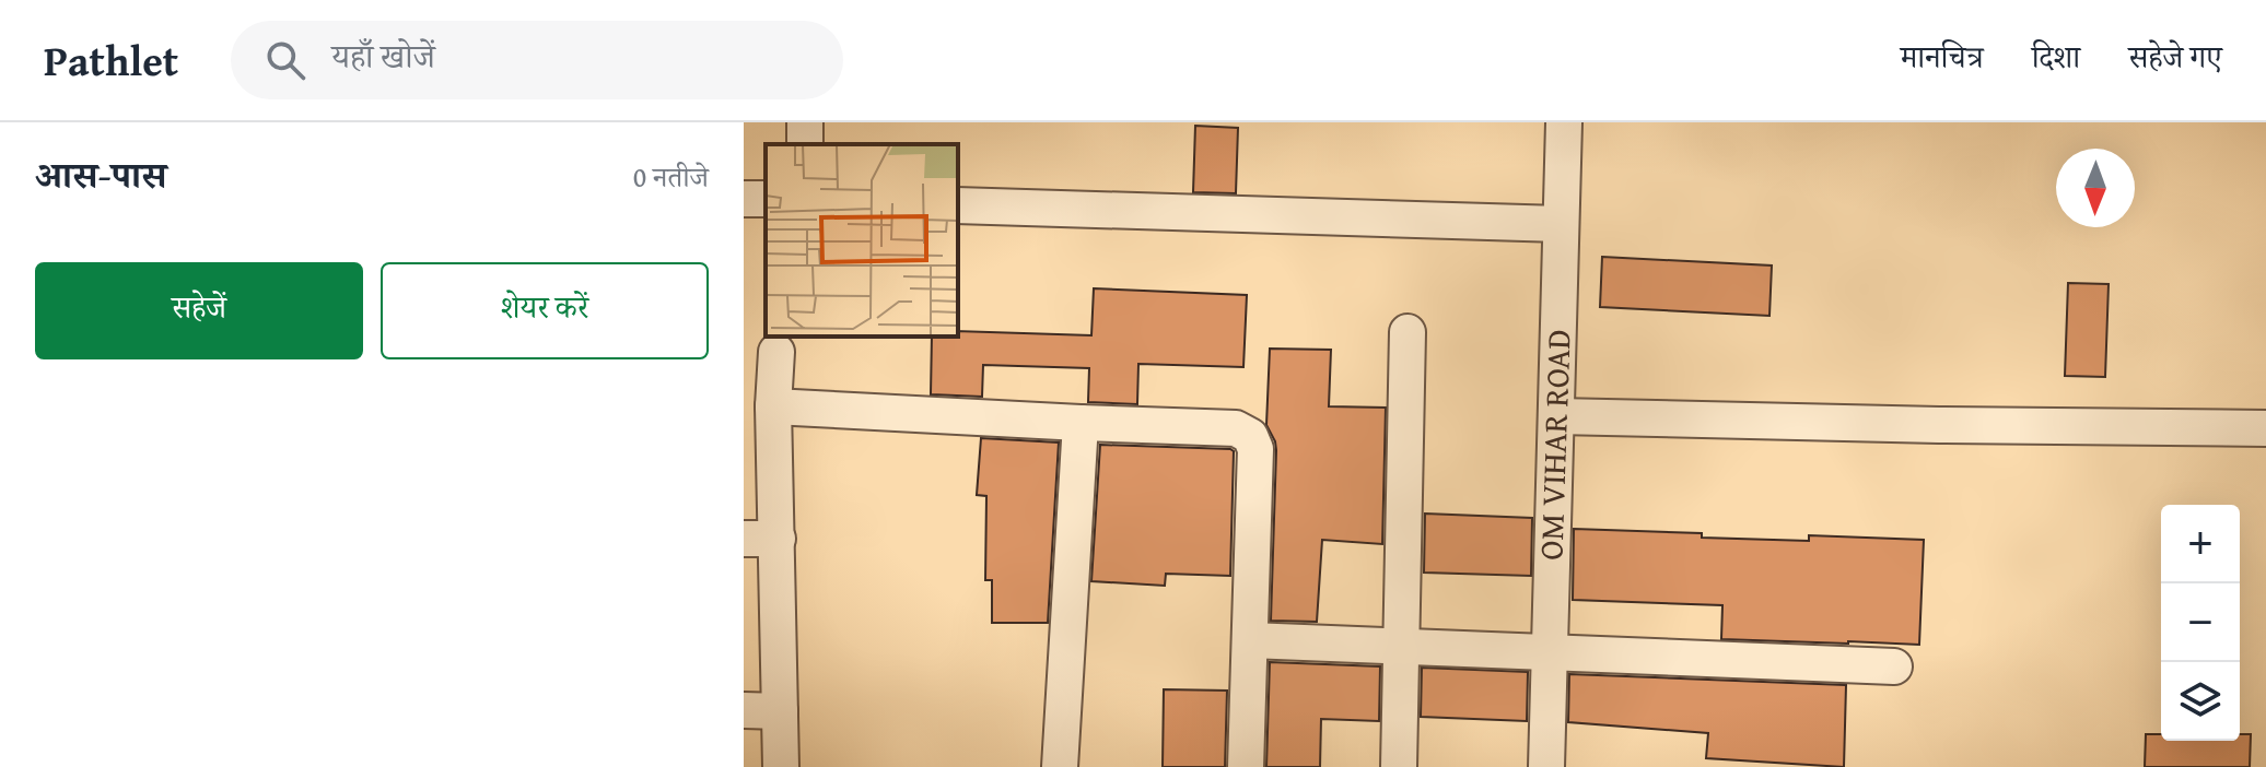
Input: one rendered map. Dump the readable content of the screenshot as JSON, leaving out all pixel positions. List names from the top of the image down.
{
  "streets": {
    "street": ["OM VIHAR ROAD"]
  },
  "north": "bottom",
  "page": {
    "header": "Pathlet",
    "search": "यहाँ खोजें",
    "nav": ["मानचित्र", "दिशा", "सहेजे गए"],
    "heading": ["आस-पास", "0 नतीजे"],
    "buttons": ["सहेजें", "शेयर करें"],
    "map_buttons": ["+", "−"]
  }
}
